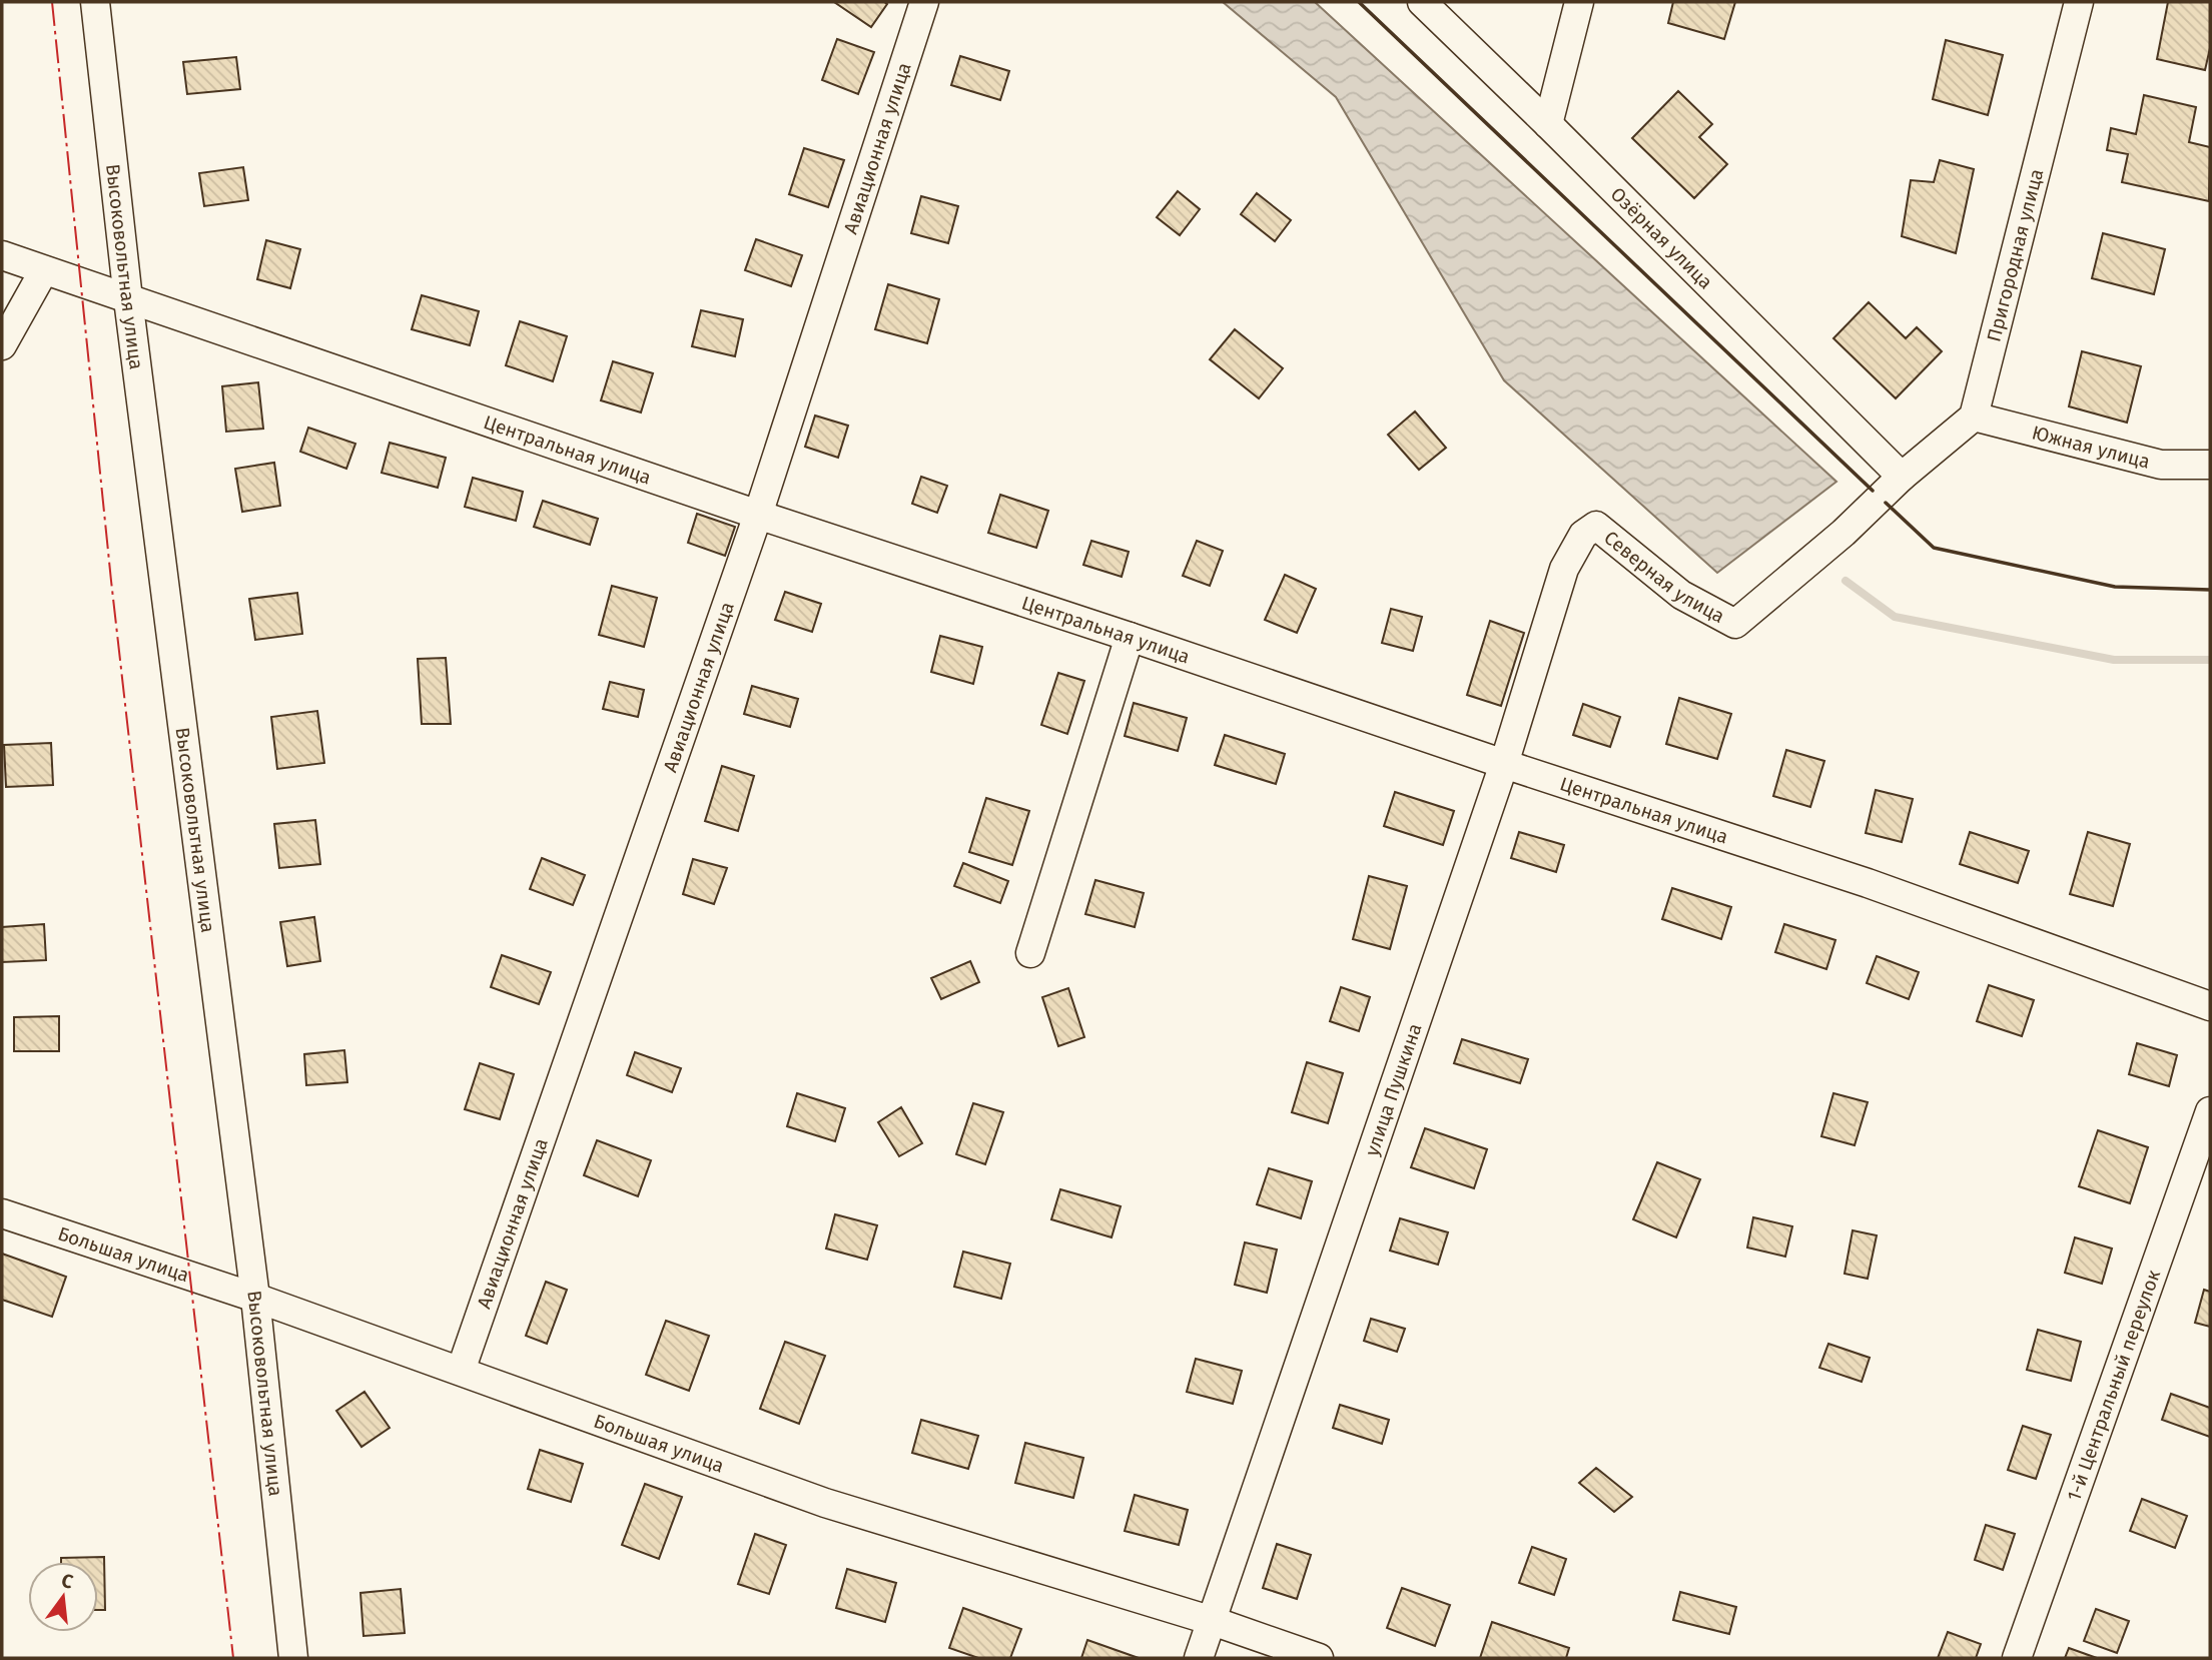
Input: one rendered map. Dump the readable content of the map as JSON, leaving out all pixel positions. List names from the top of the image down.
{
  "streets": {
    "street": [
      "Авиационная улица",
      "Озёрная улица",
      "Пригородная улица",
      "Высоковольтная улица",
      "Южная улица",
      "Центральная улица",
      "Северная улица",
      "улица Пушкина",
      "Большая улица",
      "1-й Центральный переулок"
    ]
  },
  "crossings": [
    ["Авиационная улица", "Центральная улица"],
    ["Авиационная улица", "Большая улица"],
    ["Озёрная улица", "Северная улица"],
    ["Пригородная улица", "Южная улица"],
    ["Высоковольтная улица", "Центральная улица"],
    ["Высоковольтная улица", "Большая улица"],
    ["Центральная улица", "улица Пушкина"],
    ["Северная улица", "улица Пушкина"],
    ["улица Пушкина", "Большая улица"]
  ],
  "north": "top"
}
